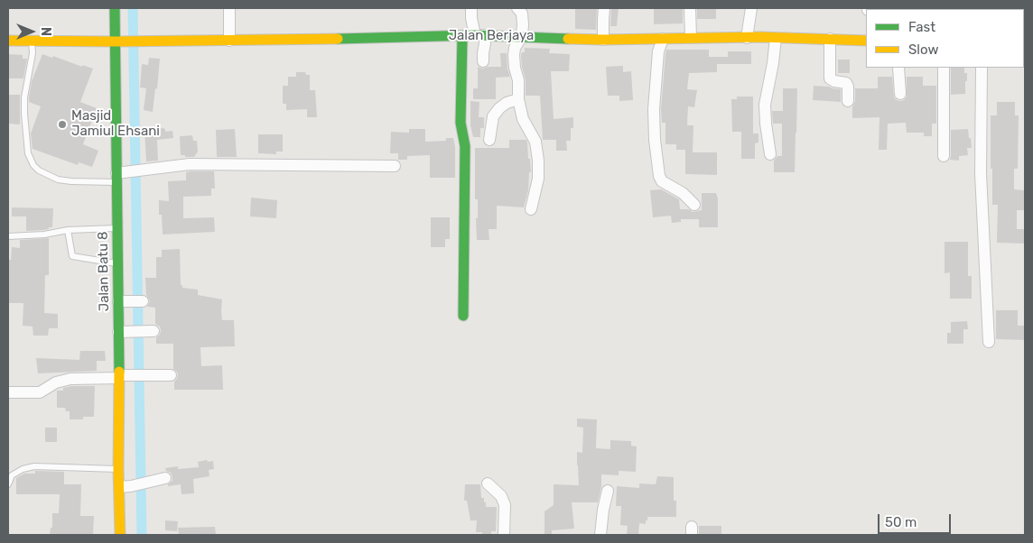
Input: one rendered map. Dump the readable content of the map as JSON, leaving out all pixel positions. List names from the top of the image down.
{
  "streets": {
    "street": ["Jalan Berjaya", "Jalan Batu 8"]
  },
  "crossings": [
    ["Jalan Berjaya", "Jalan Batu 8"]
  ],
  "places": ["Masjid Jamiul Ehsani"],
  "legend": ["Fast", "Slow"],
  "scale_bar": "50 m",
  "north": "right"
}
